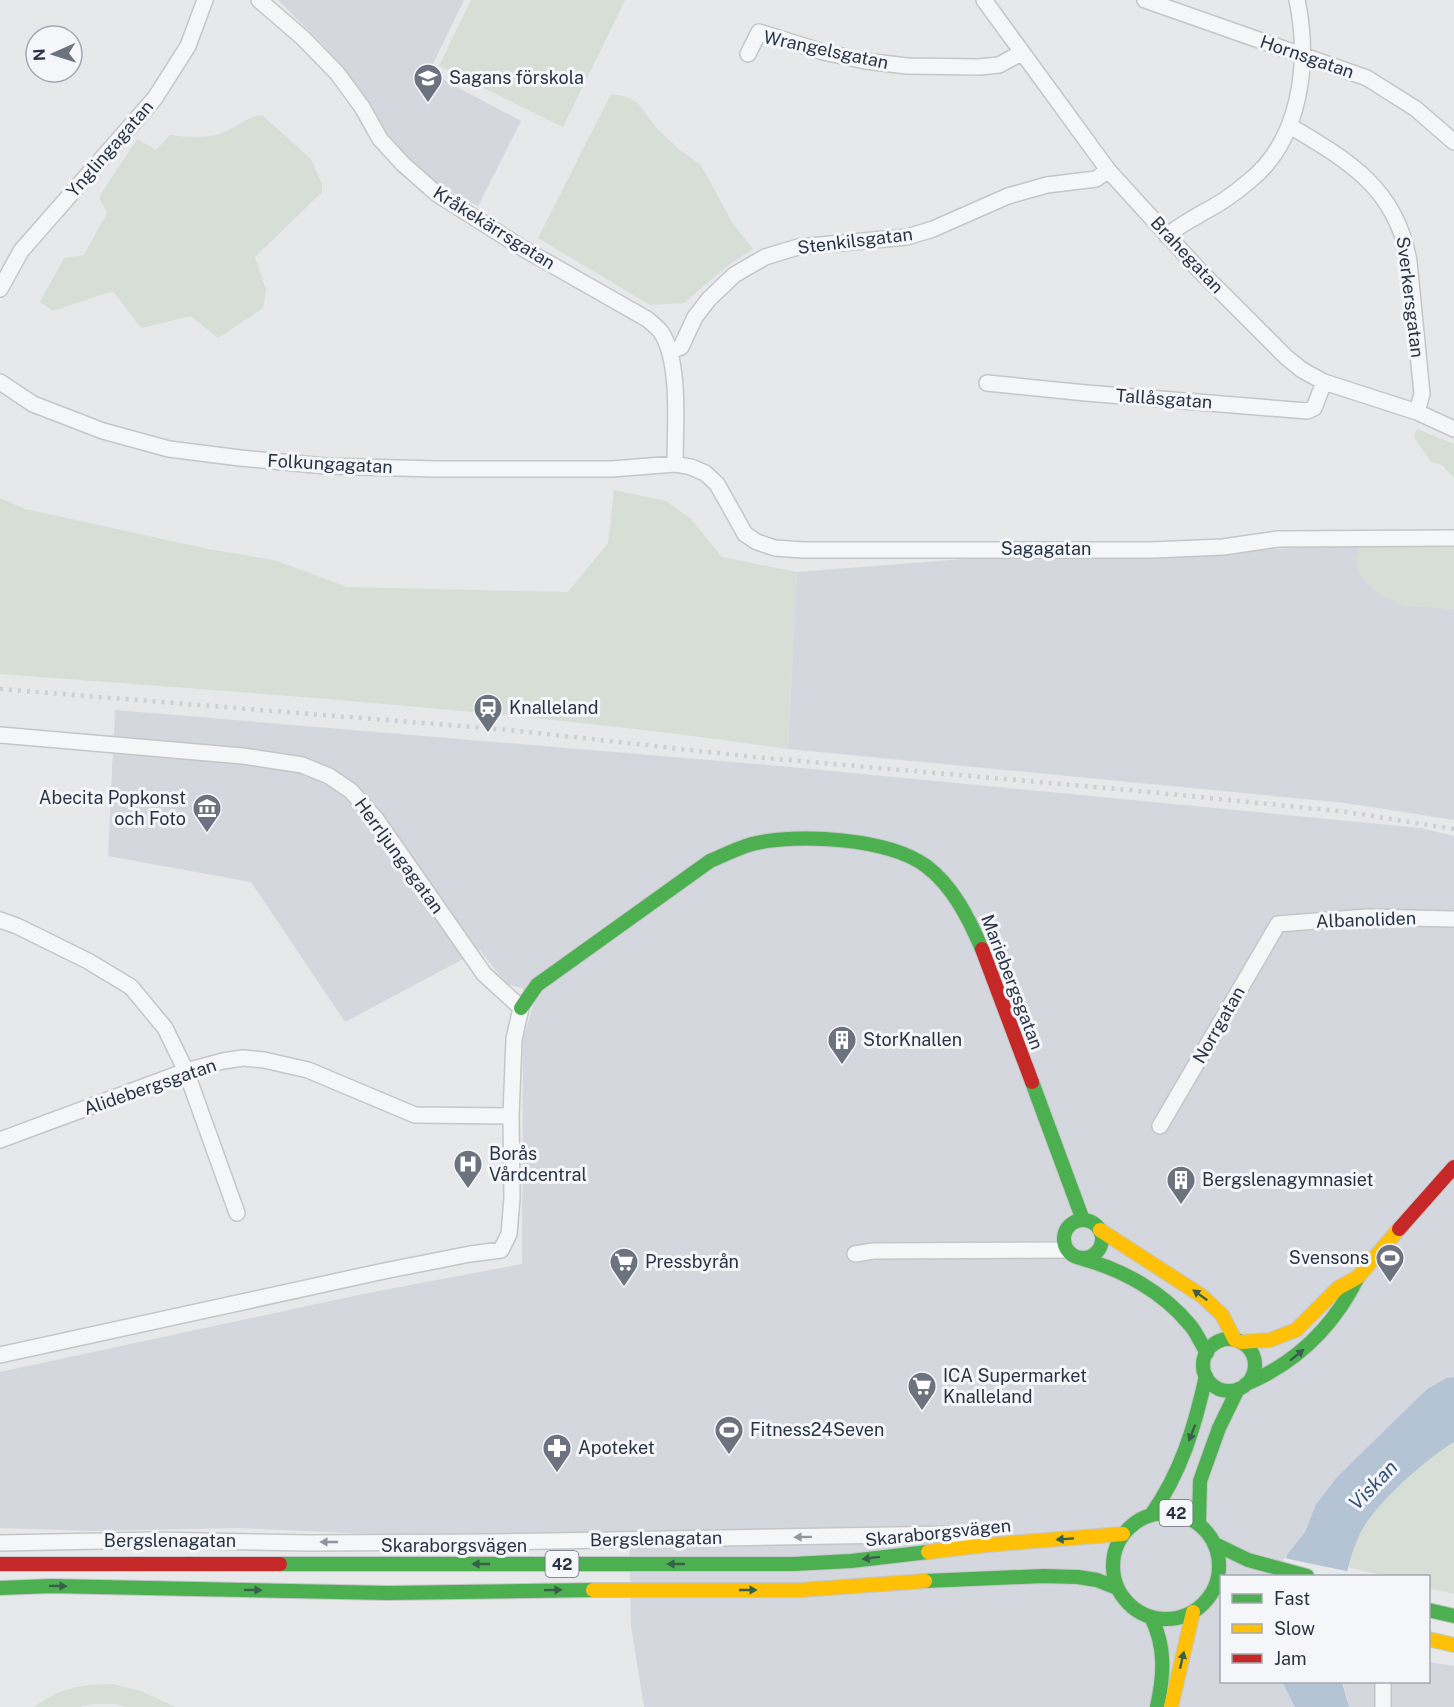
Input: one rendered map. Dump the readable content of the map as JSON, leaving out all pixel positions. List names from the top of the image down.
{
  "streets": {
    "main road": ["Mariebergsgatan", "42", "Skaraborgsvägen"],
    "street": [
      "Wrangelsgatan",
      "Hornsgatan",
      "Ynglingagatan",
      "Kråkekärrsgatan",
      "Stenkilsgatan",
      "Brahegatan",
      "Sverkersgatan",
      "Tallåsgatan",
      "Folkungagatan",
      "Sagagatan",
      "Herrljungagatan",
      "Albanoliden",
      "Norrgatan",
      "Alidebergsgatan",
      "Bergslenagatan"
    ]
  },
  "crossings": [
    ["Wrangelsgatan", "Brahegatan"],
    ["Kråkekärrsgatan", "Stenkilsgatan"],
    ["Kråkekärrsgatan", "Folkungagatan"],
    ["Kråkekärrsgatan", "Sagagatan"],
    ["Stenkilsgatan", "Brahegatan"],
    ["Brahegatan", "Sverkersgatan"],
    ["Brahegatan", "Tallåsgatan"],
    ["Folkungagatan", "Sagagatan"],
    ["Herrljungagatan", "Mariebergsgatan"],
    ["Albanoliden", "Norrgatan"],
    ["42", "Skaraborgsvägen"],
    ["Skaraborgsvägen", "Bergslenagatan"]
  ],
  "one_way": ["Bergslenagatan"],
  "water": ["Viskan"],
  "places": {
    "school or university": ["Sagans förskola"],
    "station": ["Knalleland"],
    "museum": ["Abecita Popkonst och Foto"],
    "building": ["StorKnallen", "Bergslenagymnasiet"],
    "hospital": ["Borås Vårdcentral"],
    "sports": ["Svensons", "Fitness24Seven"],
    "supermarket": ["Pressbyrån", "ICA Supermarket Knalleland"],
    "pharmacy": ["Apoteket"]
  },
  "legend": ["Fast", "Slow", "Jam"],
  "north": "left"
}
